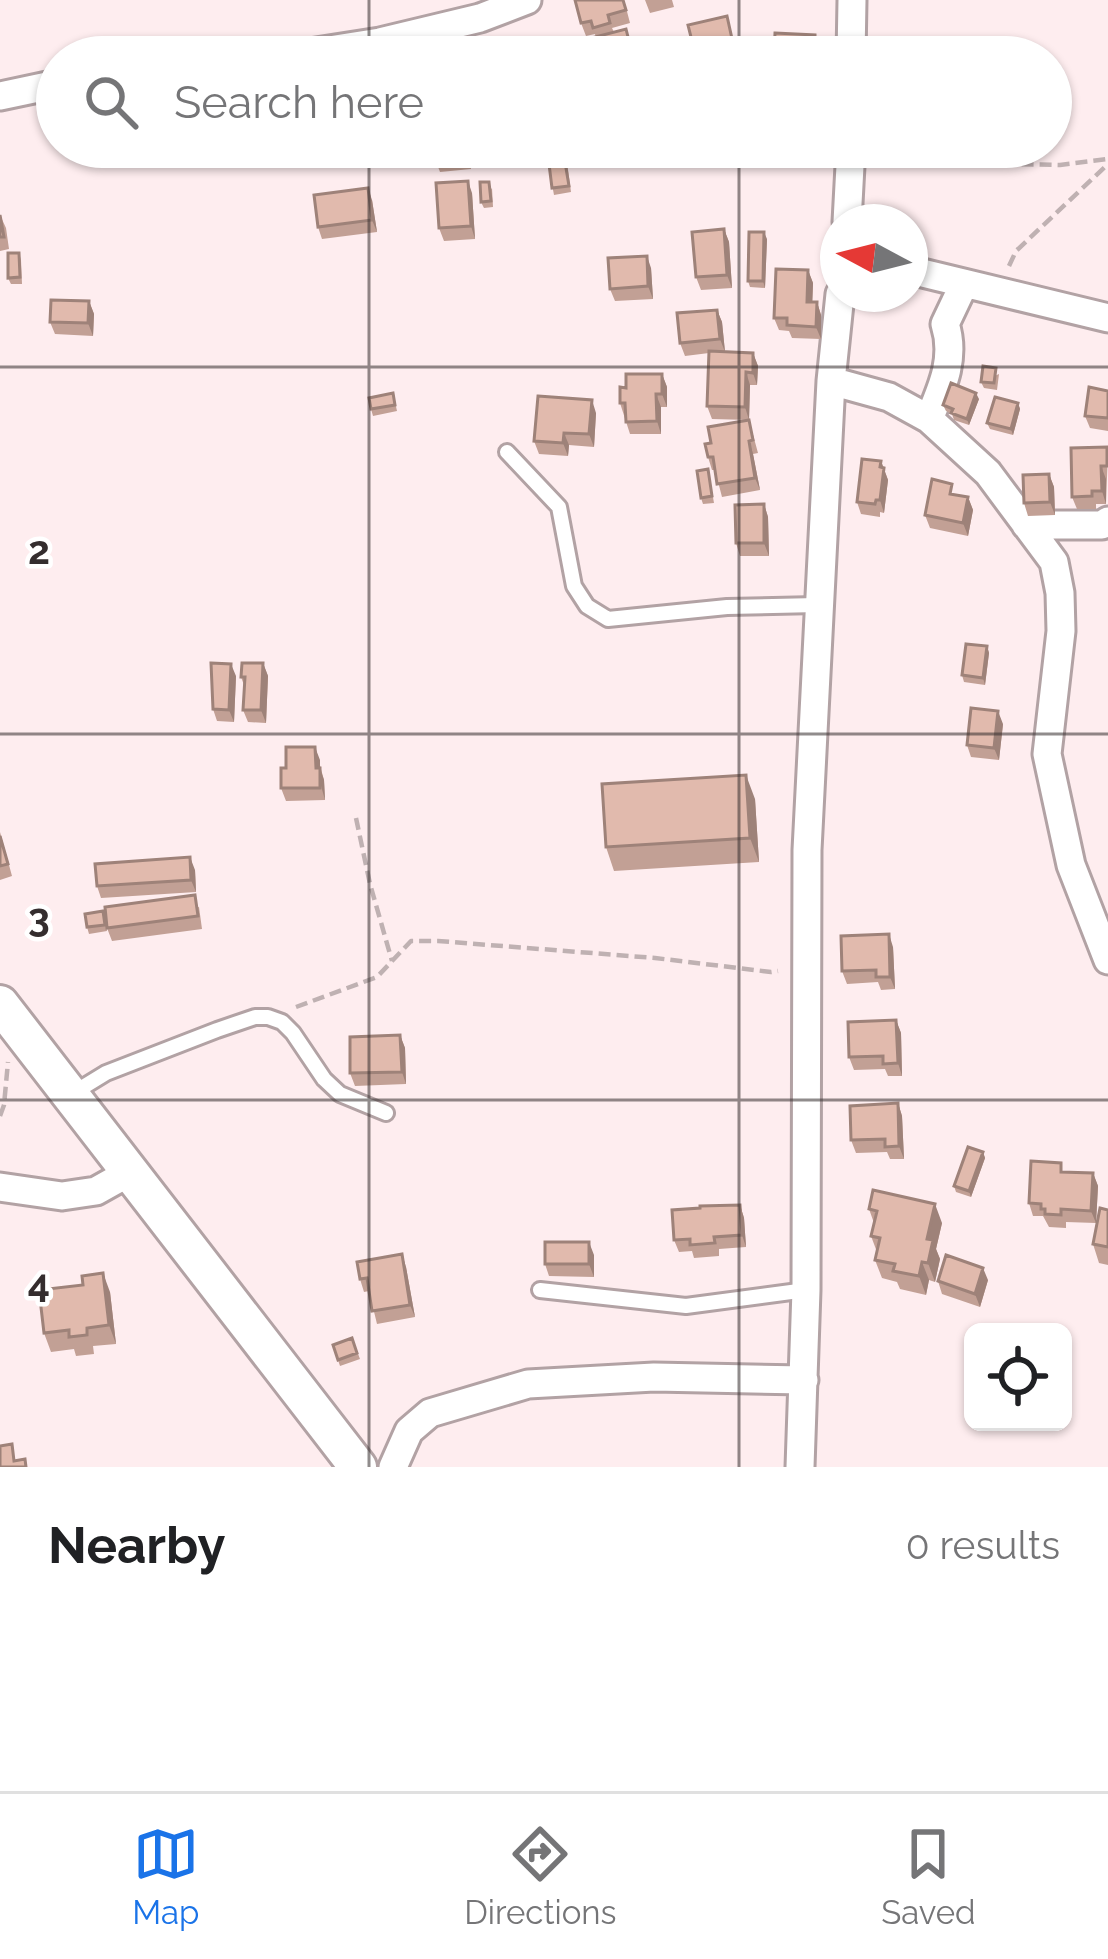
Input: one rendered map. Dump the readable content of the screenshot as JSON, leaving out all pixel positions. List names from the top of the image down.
{
  "north": "left",
  "page": {
    "search": "Search here",
    "heading": ["Nearby", "0 results"],
    "nav": ["Map", "Directions", "Saved"]
  },
  "grid": {
    "rows": ["2", "3", "4"]
  }
}
